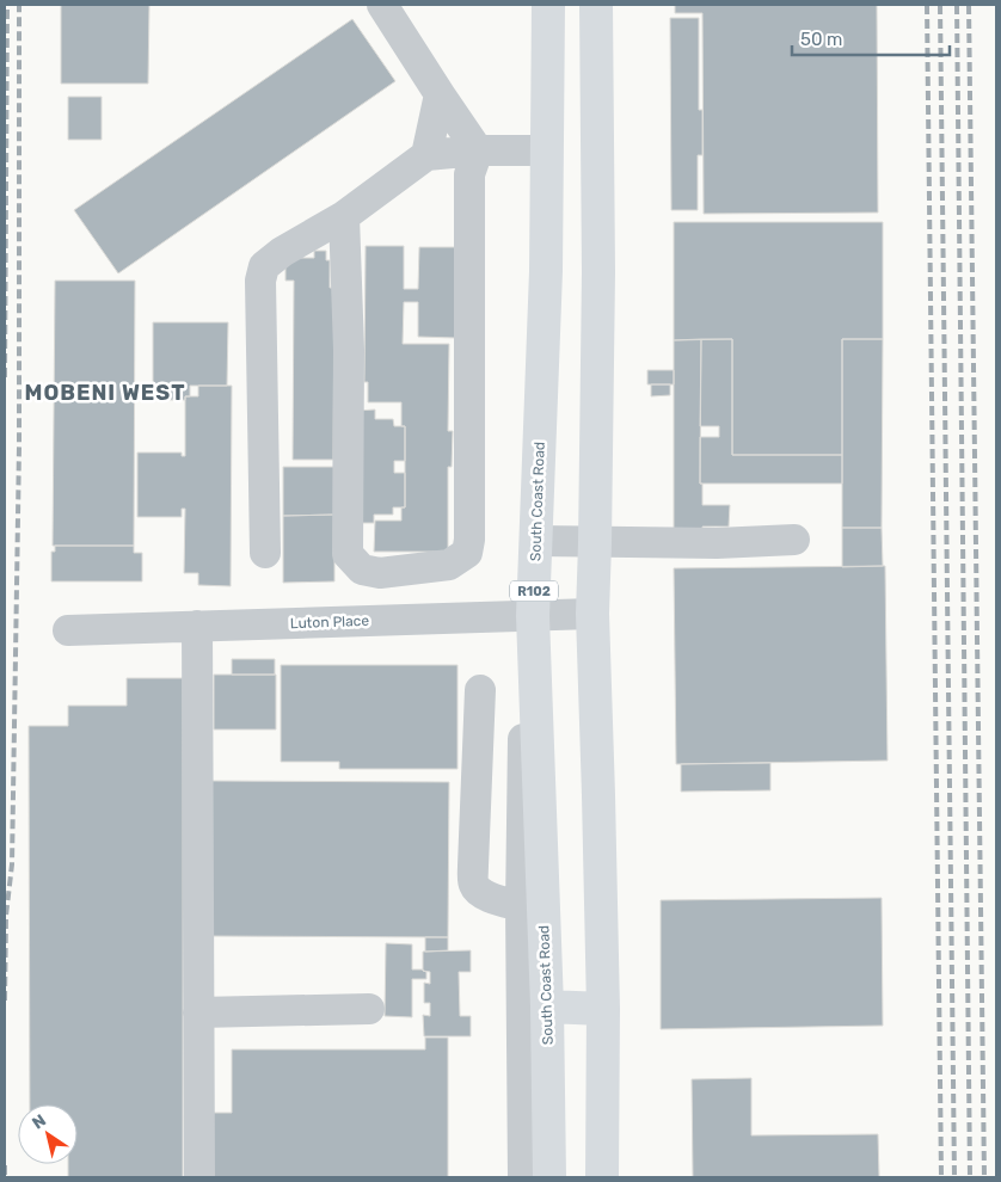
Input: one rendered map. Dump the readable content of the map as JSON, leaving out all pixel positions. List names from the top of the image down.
{
  "streets": {
    "highway": ["South Coast Road", "R102"],
    "lane": ["Luton Place"]
  },
  "crossings": [
    ["South Coast Road", "Luton Place"]
  ],
  "districts": ["MOBENI WEST"],
  "scale_bar": "50 m",
  "north": "top left"
}
